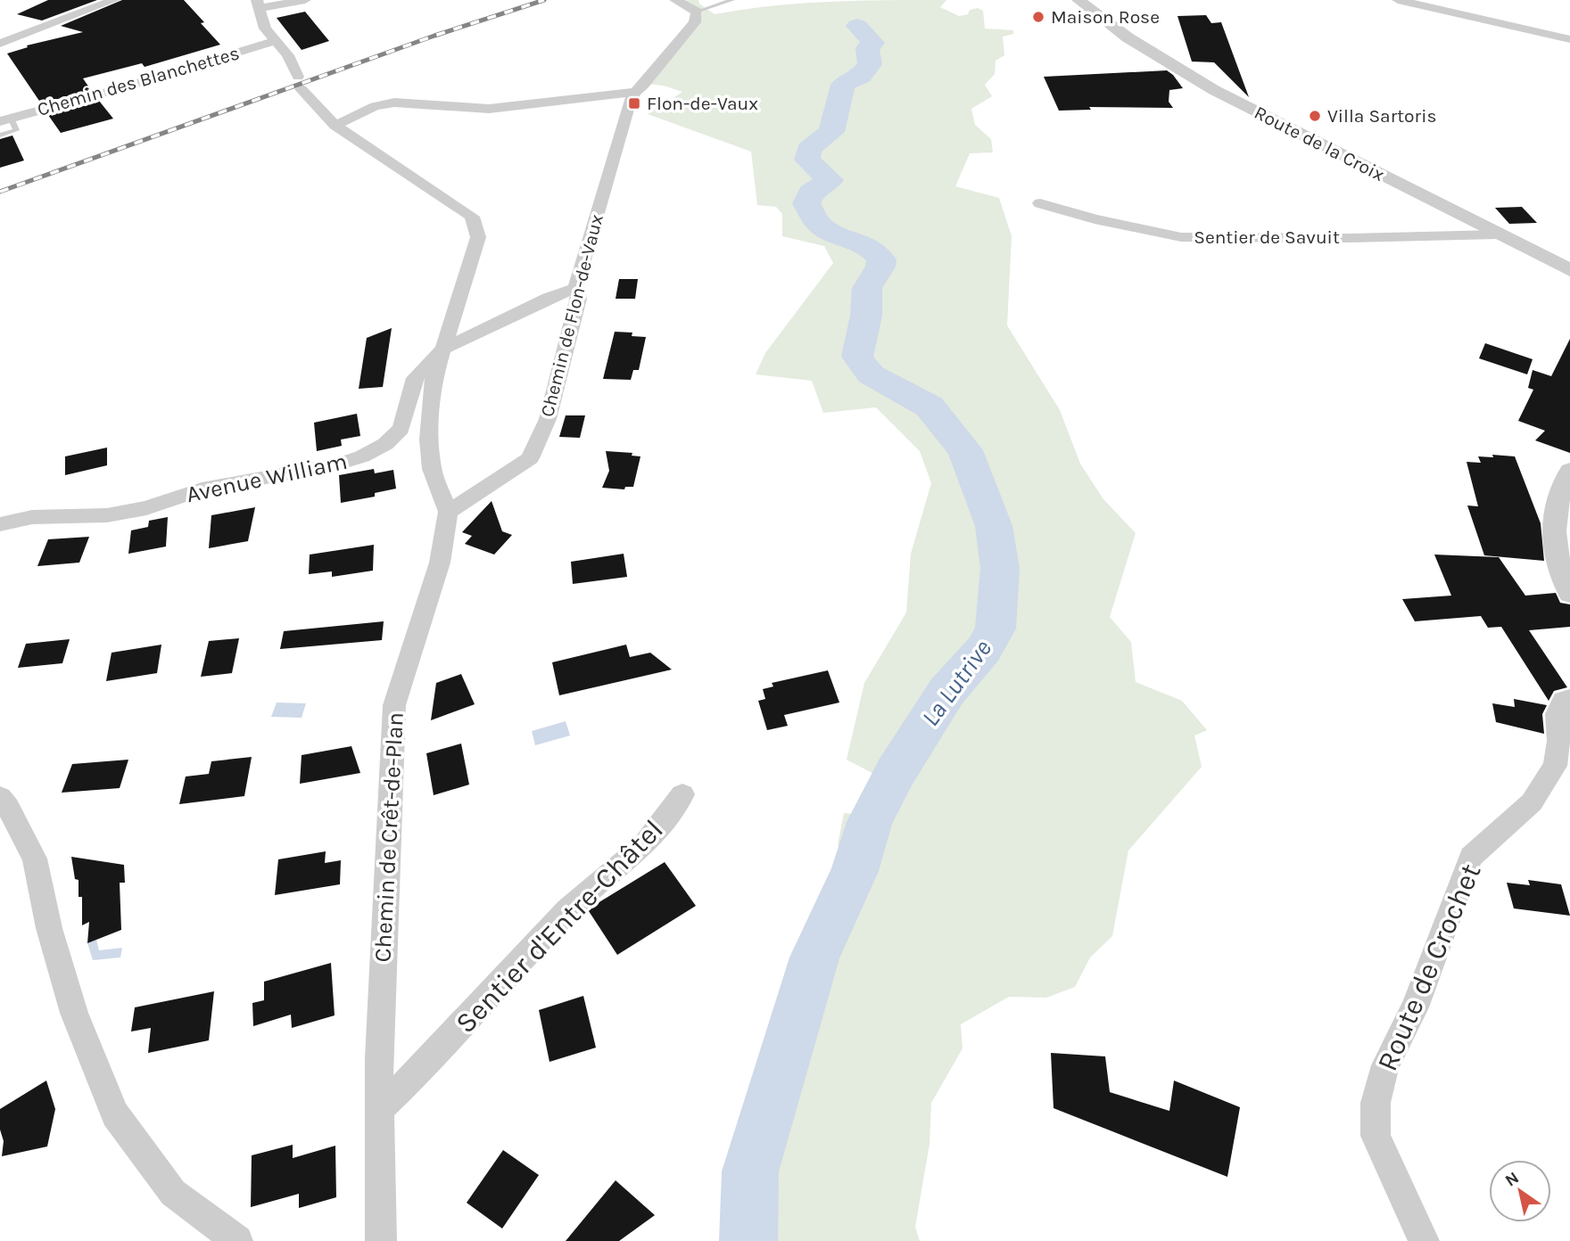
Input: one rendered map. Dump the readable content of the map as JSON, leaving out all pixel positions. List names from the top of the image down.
{
  "streets": {
    "street": [
      "Chemin des Blanchettes",
      "Route de la Croix",
      "Sentier de Savuit",
      "Chemin de Flon-de-Vaux",
      "Avenue William",
      "Chemin de Crêt-de-Plan",
      "Sentier d'Entre-Châtel",
      "Route de Crochet"
    ]
  },
  "crossings": [
    ["Chemin des Blanchettes", "Chemin de Crêt-de-Plan"],
    ["Route de la Croix", "Sentier de Savuit"],
    ["Chemin de Flon-de-Vaux", "Avenue William"],
    ["Chemin de Flon-de-Vaux", "Chemin de Crêt-de-Plan"],
    ["Avenue William", "Chemin de Crêt-de-Plan"],
    ["Chemin de Crêt-de-Plan", "Sentier d'Entre-Châtel"]
  ],
  "water": ["La Lutrive"],
  "places": {
    "other": ["Maison Rose", "Villa Sartoris"],
    "transit": ["Flon-de-Vaux"]
  },
  "north": "top left"
}
